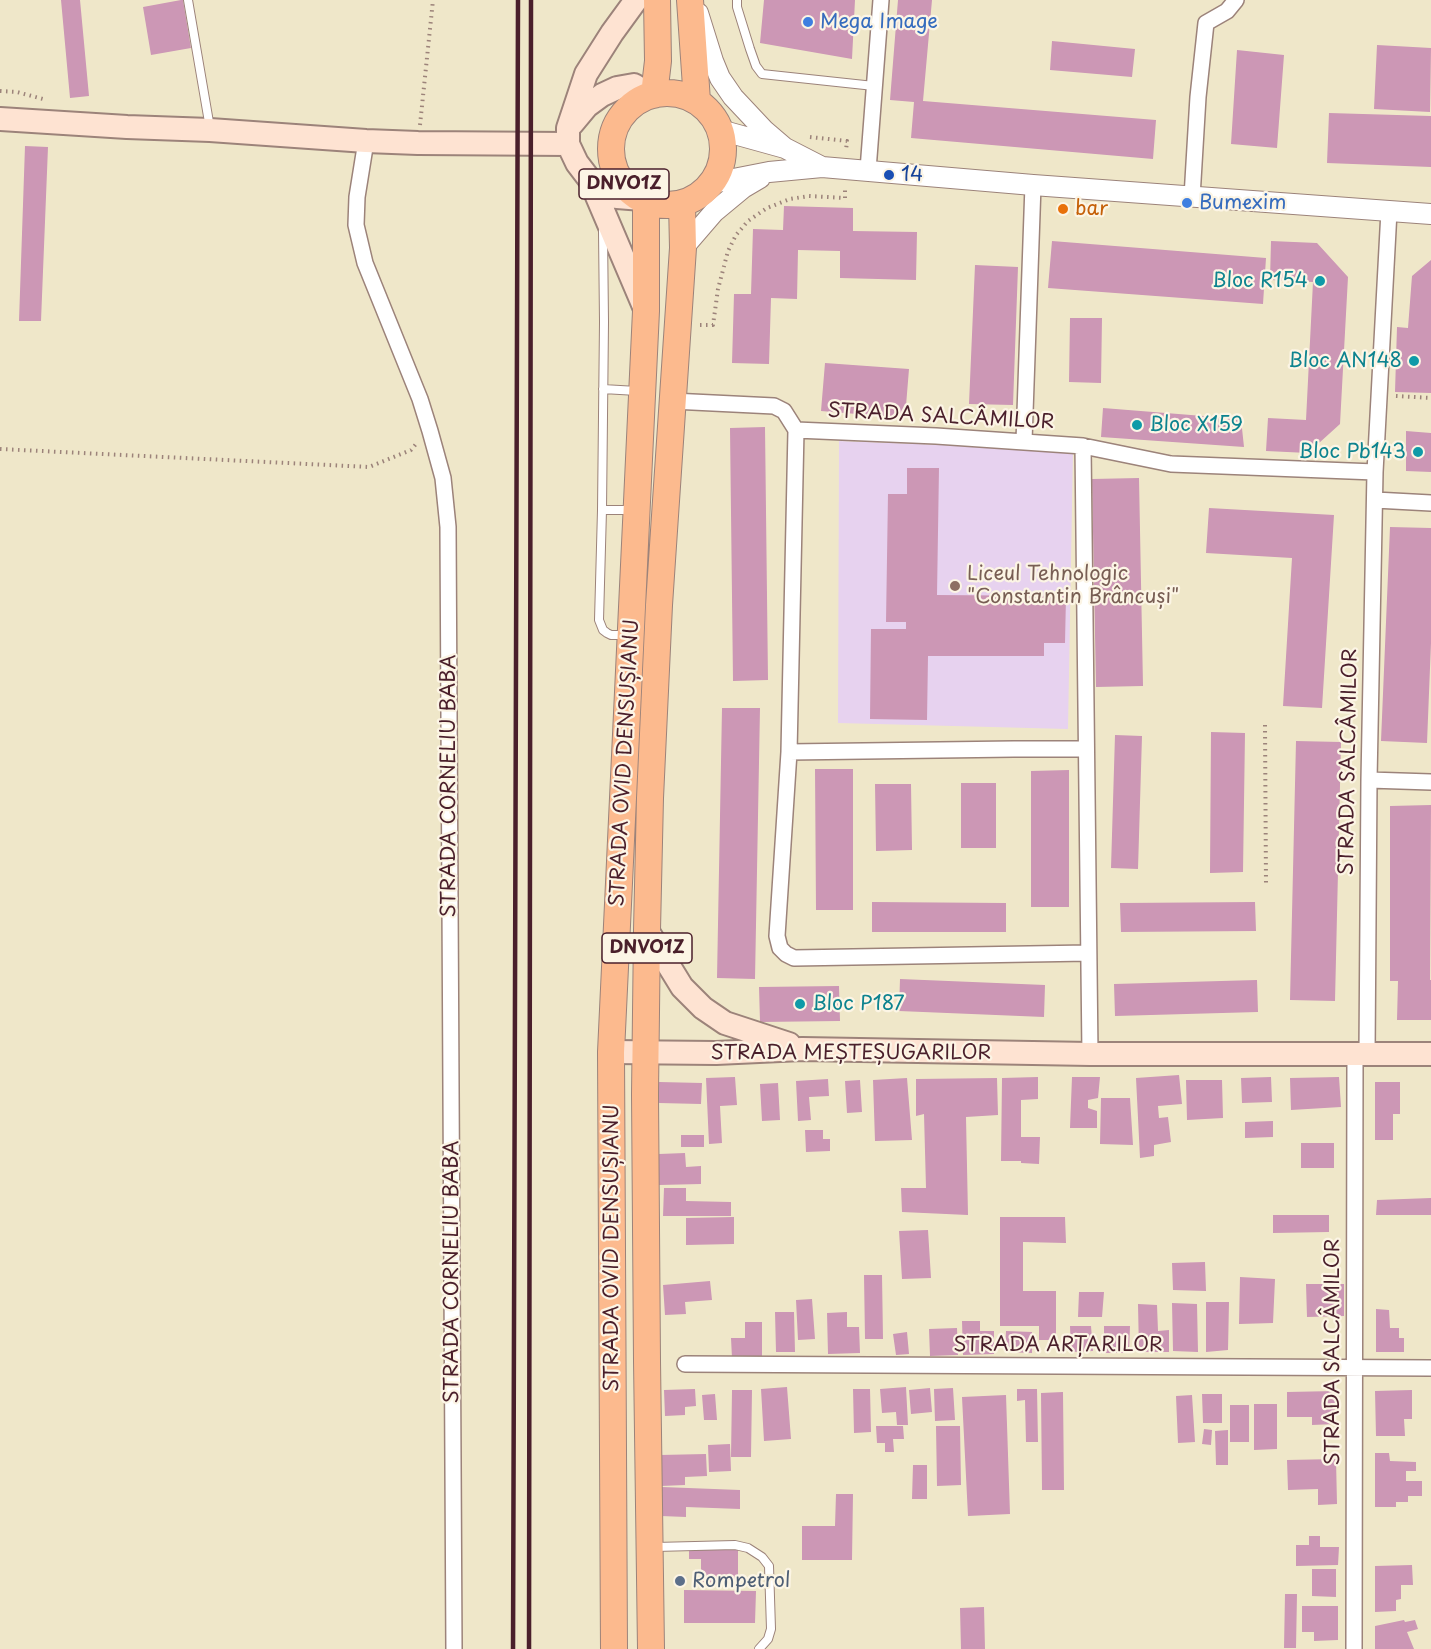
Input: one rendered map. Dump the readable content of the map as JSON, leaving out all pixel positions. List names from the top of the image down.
{
  "streets": {
    "main road": ["DNVO1Z", "STRADA OVID DENSUȘIANU", "STRADA MEȘTEȘUGARILOR"],
    "street": ["STRADA SALCÂMILOR", "STRADA CORNELIU BABA", "STRADA ARȚARILOR"]
  },
  "crossings": [
    ["DNVO1Z", "STRADA OVID DENSUȘIANU"],
    ["STRADA SALCÂMILOR", "STRADA MEȘTEȘUGARILOR"],
    ["STRADA SALCÂMILOR", "STRADA ARȚARILOR"],
    ["STRADA OVID DENSUȘIANU", "STRADA MEȘTEȘUGARILOR"]
  ],
  "places": [
    "Mega Image",
    "14",
    "Bumexim",
    "bar",
    "Bloc R154",
    "Bloc AN148",
    "Bloc X159",
    "Bloc Pb143",
    "Liceul Tehnologic \"Constantin Brâncuși\"",
    "Bloc P187",
    "Rompetrol"
  ]
}
